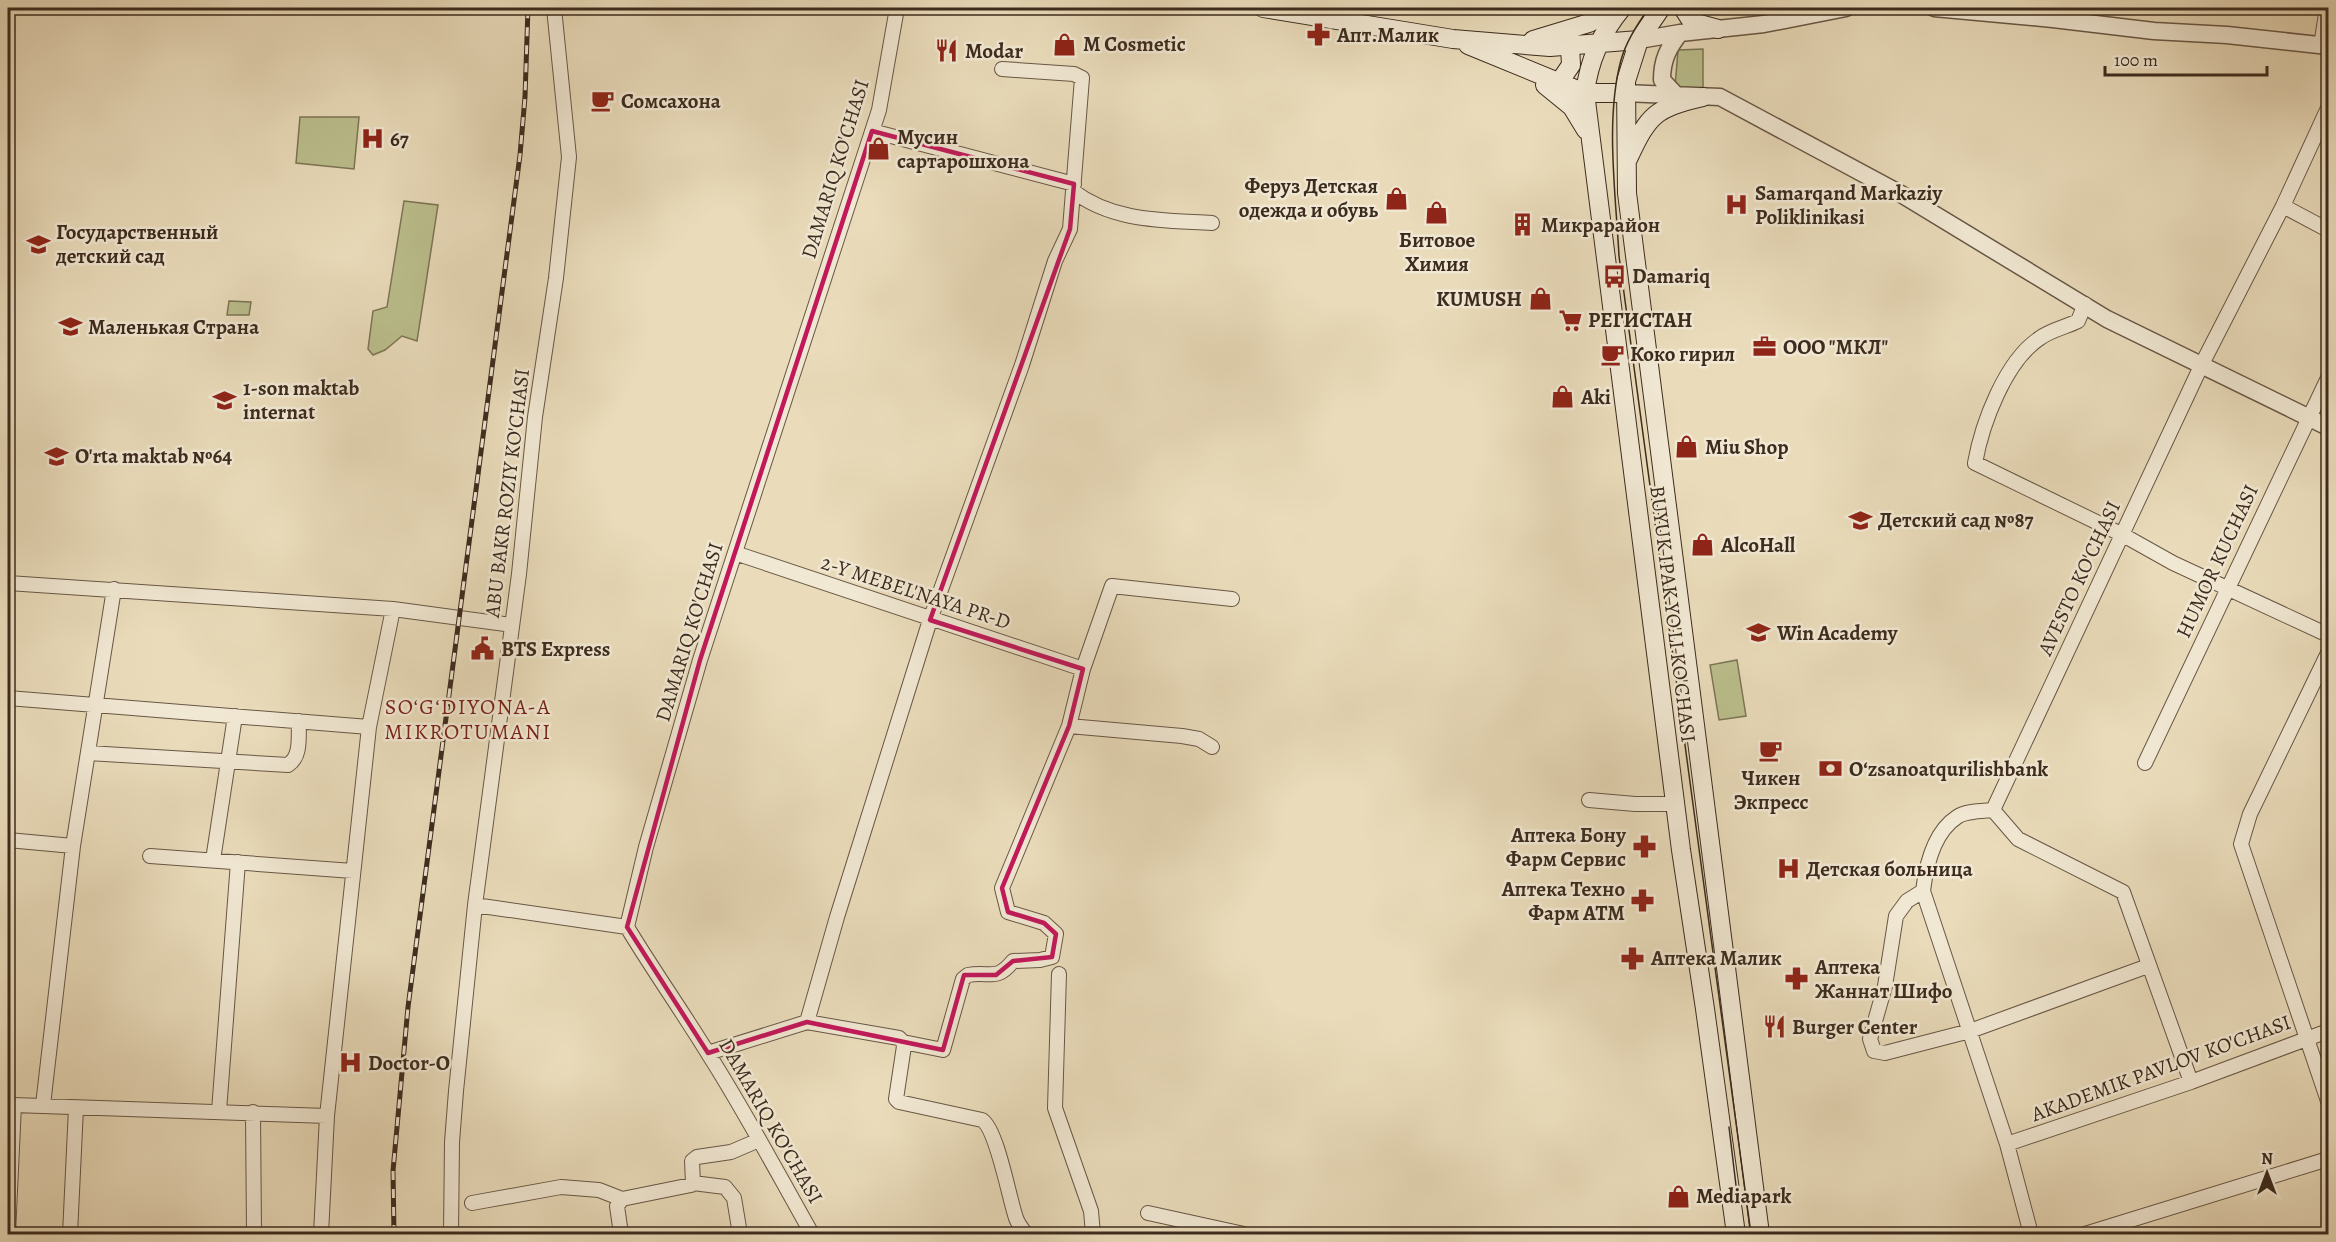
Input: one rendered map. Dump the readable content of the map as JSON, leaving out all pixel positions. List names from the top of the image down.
{
  "streets": {
    "main road": ["BUYUK IPAK YO'LI KO'CHASI"],
    "street": [
      "DAMARIQ KO'CHASI",
      "ABU BAKR ROZIY KO'CHASI",
      "HUMOR KUCHASI",
      "AVESTO KO'CHASI",
      "2-Y MEBEL'NAYA PR-D",
      "AKADEMIK PAVLOV KO'CHASI"
    ]
  },
  "crossings": [
    ["DAMARIQ KO'CHASI", "2-Y MEBEL'NAYA PR-D"]
  ],
  "districts": ["SO‘G‘DIYONA-А MIKROTUMANI"],
  "places": {
    "pharmacy": [
      "Апт.Малик",
      "Аптека Бону Фарм Сервис",
      "Аптека Техно Фарм АТМ",
      "Аптека Малик",
      "Аптека Жаннат Шифо"
    ],
    "shop": [
      "M Cosmetic",
      "Мусин сартарошхона",
      "Феруз Детская одежда и обувь",
      "Битовое Химия",
      "KUMUSH",
      "Aki",
      "Miu Shop",
      "AlcoHall",
      "Mediapark"
    ],
    "restaurant": ["Modar", "Burger Center"],
    "cafe": ["Сомсахона", "Коко гирил", "Чикен Экпресс"],
    "hospital": [
      "67",
      "Samarqand Markaziy Poliklinikasi",
      "Детская больница",
      "Doctor-O"
    ],
    "building": ["Микрарайон"],
    "school or university": [
      "Государственный детский сад",
      "Маленькая Страна",
      "1-son maktab internat",
      "O'rta maktab №64",
      "Детский сад №87",
      "Win Academy"
    ],
    "bus stop": ["Damariq"],
    "supermarket": ["РЕГИСТАН"],
    "office": ["ООО \"МКЛ\""],
    "public building": ["BTS Express"],
    "bank": ["Oʻzsanoatqurilishbank"]
  },
  "scale_bar": "100 m",
  "north": "top"
}
